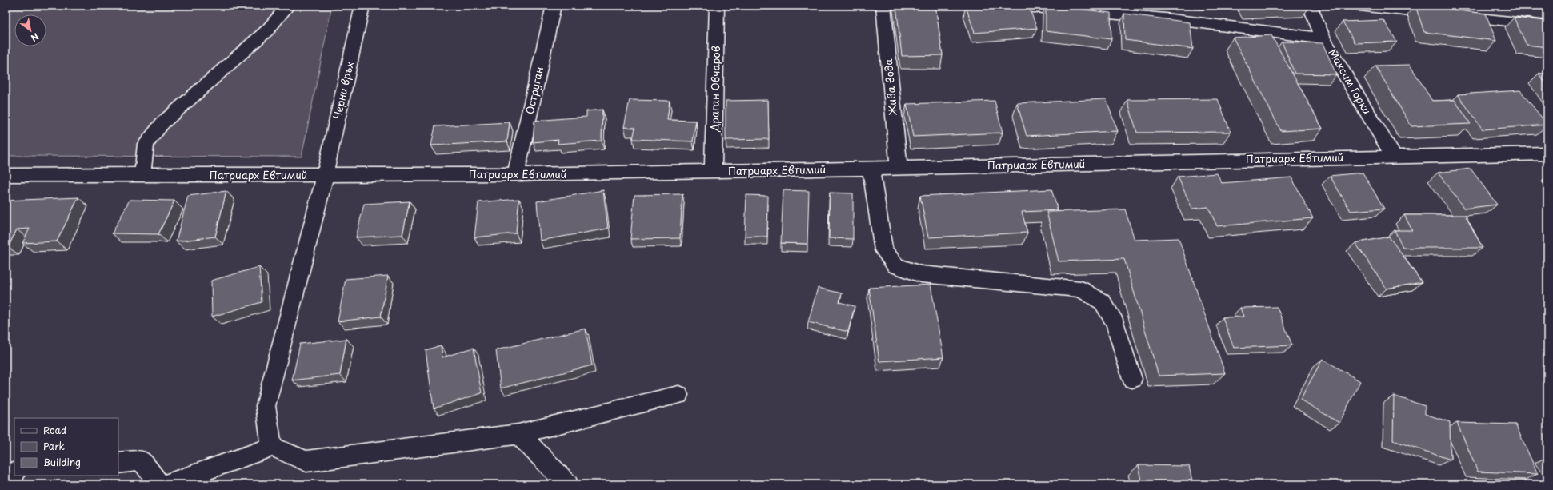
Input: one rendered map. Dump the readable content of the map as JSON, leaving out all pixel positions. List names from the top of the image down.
{
  "streets": {
    "street": [
      "Максим Горки",
      "Жива вода",
      "Драган Овчаров",
      "Черни връх",
      "Оструган",
      "Патриарх Евтимий"
    ]
  },
  "crossings": [
    ["Максим Горки", "Патриарх Евтимий"],
    ["Жива вода", "Патриарх Евтимий"],
    ["Драган Овчаров", "Патриарх Евтимий"],
    ["Черни връх", "Патриарх Евтимий"],
    ["Оструган", "Патриарх Евтимий"]
  ],
  "legend": ["Road", "Park", "Building"],
  "north": "bottom right"
}
